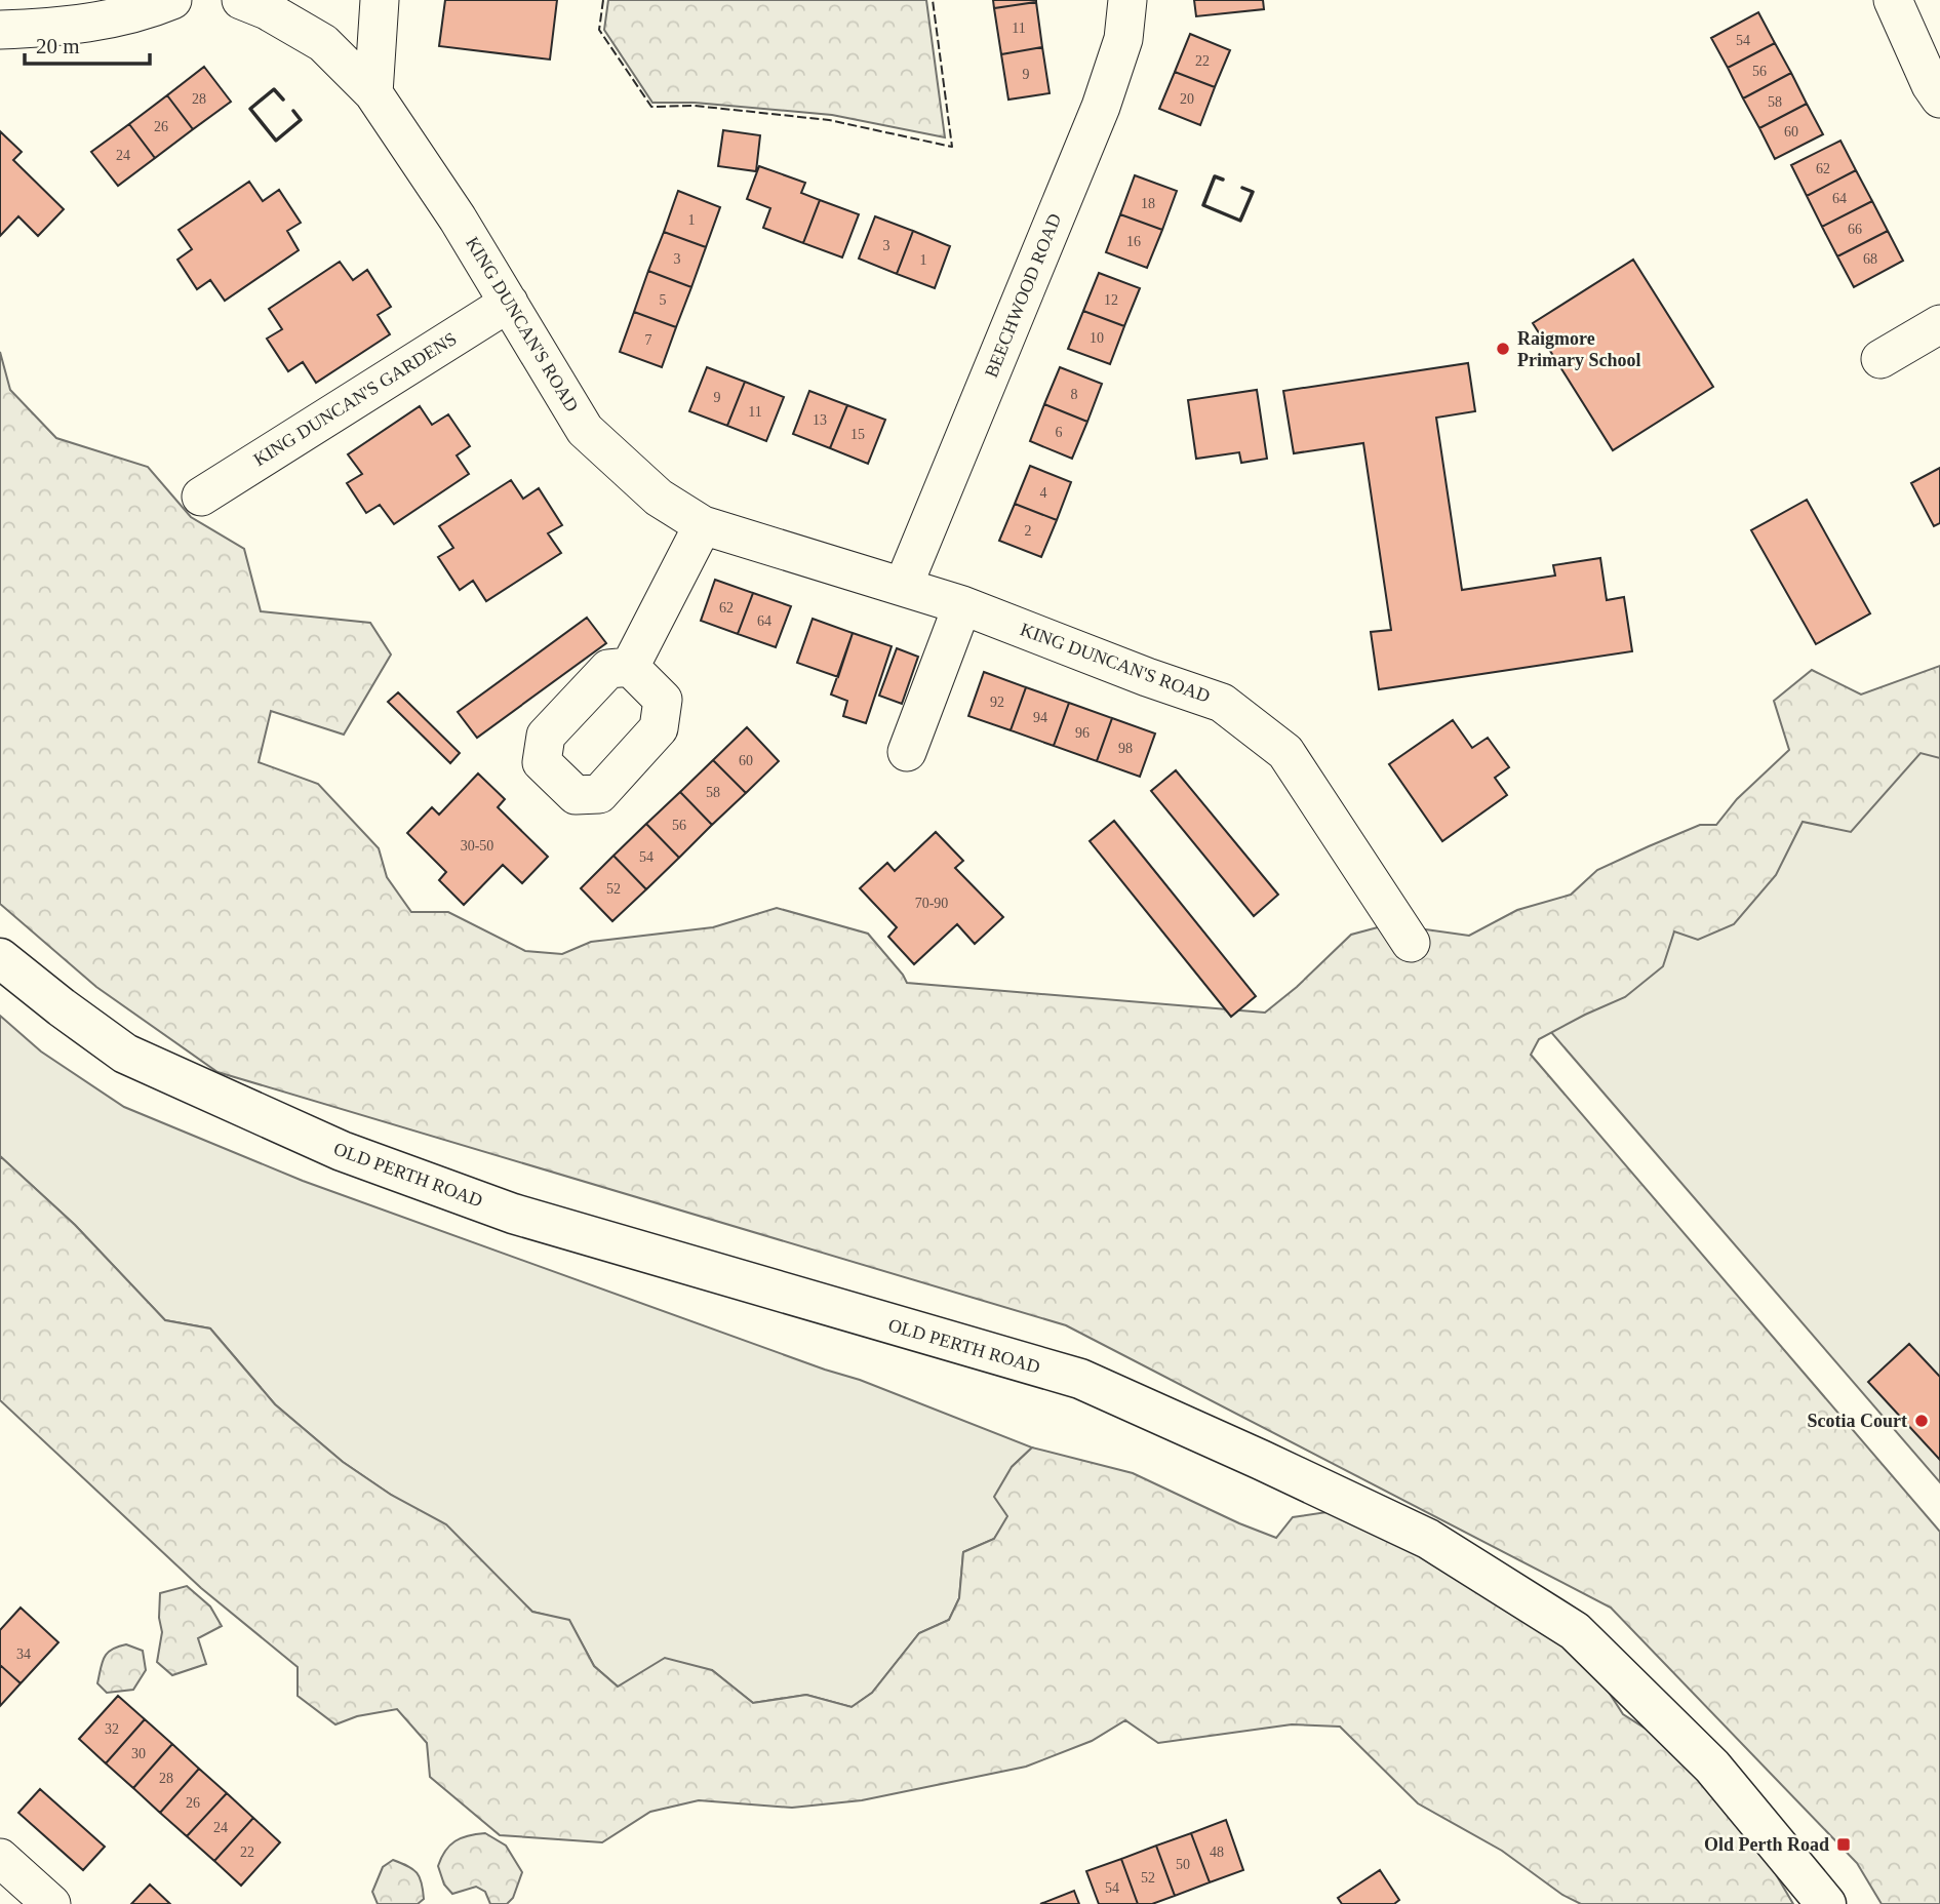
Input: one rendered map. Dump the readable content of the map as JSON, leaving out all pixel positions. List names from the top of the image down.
{
  "streets": {
    "main road": ["OLD PERTH ROAD"],
    "street": ["BEECHWOOD ROAD", "KING DUNCAN'S ROAD", "KING DUNCAN'S GARDENS"]
  },
  "crossings": [
    ["BEECHWOOD ROAD", "KING DUNCAN'S ROAD"],
    ["KING DUNCAN'S ROAD", "KING DUNCAN'S GARDENS"]
  ],
  "places": {
    "other": ["Raigmore Primary School", "Scotia Court"],
    "transit": ["Old Perth Road"]
  },
  "house_numbers": [
    "11",
    "54",
    "22",
    "56",
    "9",
    "28",
    "20",
    "58",
    "26",
    "60",
    "24",
    "62",
    "64",
    "18",
    "1",
    "66",
    "16",
    "3",
    "3",
    "68",
    "1",
    "5",
    "12",
    "10",
    "7",
    "8",
    "9",
    "11",
    "13",
    "6",
    "15",
    "4",
    "2",
    "62",
    "64",
    "92",
    "94",
    "96",
    "98",
    "60",
    "58",
    "56",
    "30-50",
    "54",
    "52",
    "70-90",
    "34",
    "32",
    "30",
    "28",
    "26",
    "24",
    "22",
    "48",
    "50",
    "52",
    "54"
  ],
  "scale_bar": "20 m"
}
